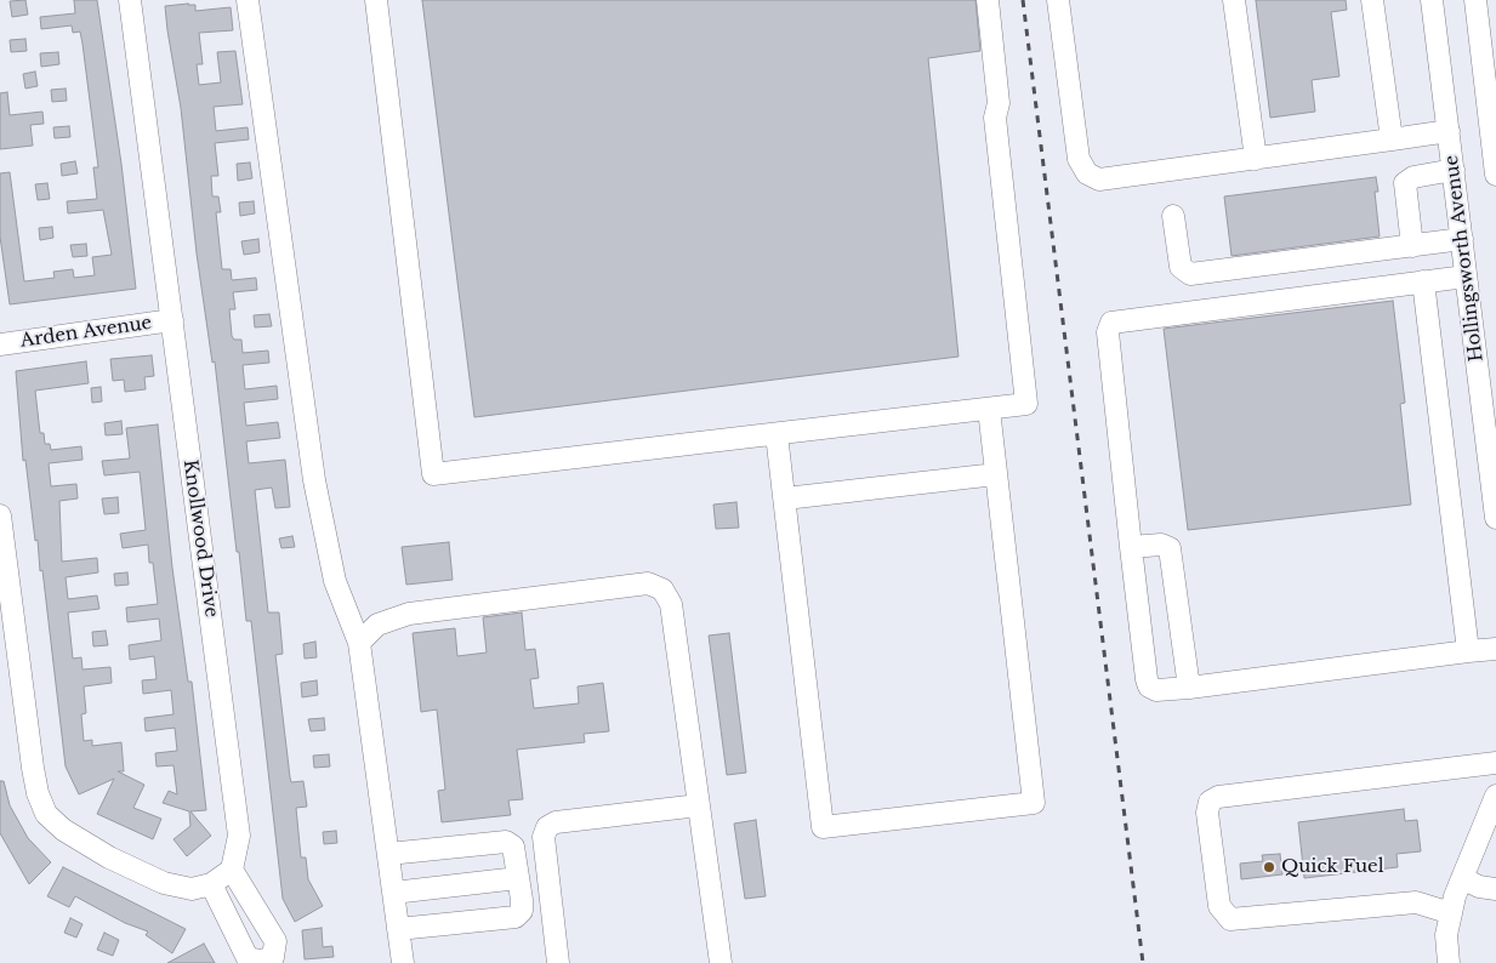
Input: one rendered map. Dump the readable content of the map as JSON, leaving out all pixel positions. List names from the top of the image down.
{
  "streets": {
    "street": ["Hollingsworth Avenue", "Arden Avenue", "Knollwood Drive"]
  },
  "crossings": [
    ["Arden Avenue", "Knollwood Drive"]
  ],
  "places": ["Quick Fuel"]
}
